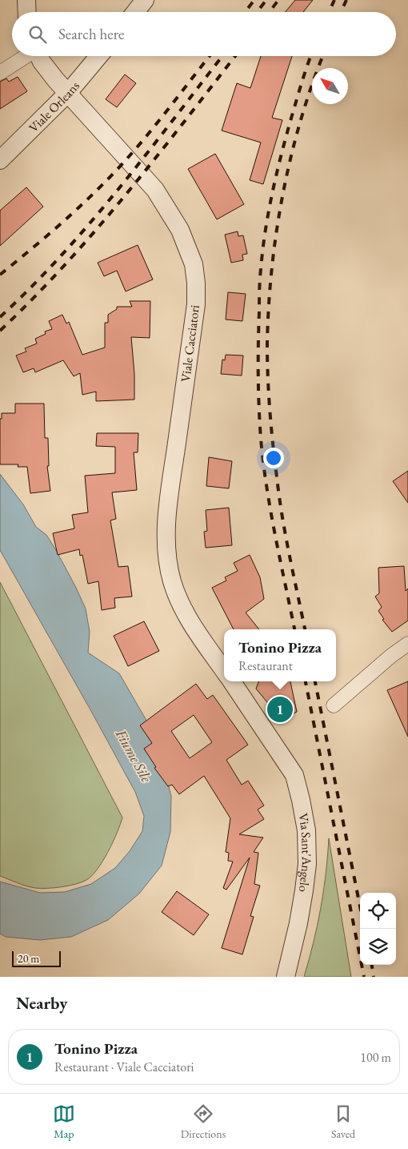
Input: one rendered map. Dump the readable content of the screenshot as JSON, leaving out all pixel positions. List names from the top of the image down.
{
  "streets": {
    "street": ["Viale Orleans", "Viale Cacciatori", "Via Sant'Angelo"]
  },
  "crossings": [
    ["Viale Orleans", "Viale Cacciatori"]
  ],
  "water": ["Fiume Sile"],
  "scale_bar": "20 m",
  "north": "top left",
  "page": {
    "search": "Search here",
    "popup": ["Tonino Pizza", "Restaurant"],
    "pins": "1",
    "scale": "20 m",
    "heading": "Nearby",
    "list": [
      {
        "mark": "1",
        "name": "Tonino Pizza",
        "note": "Restaurant · Viale Cacciatori",
        "value": "100 m"
      }
    ],
    "nav": ["Map", "Directions", "Saved"]
  }
}
